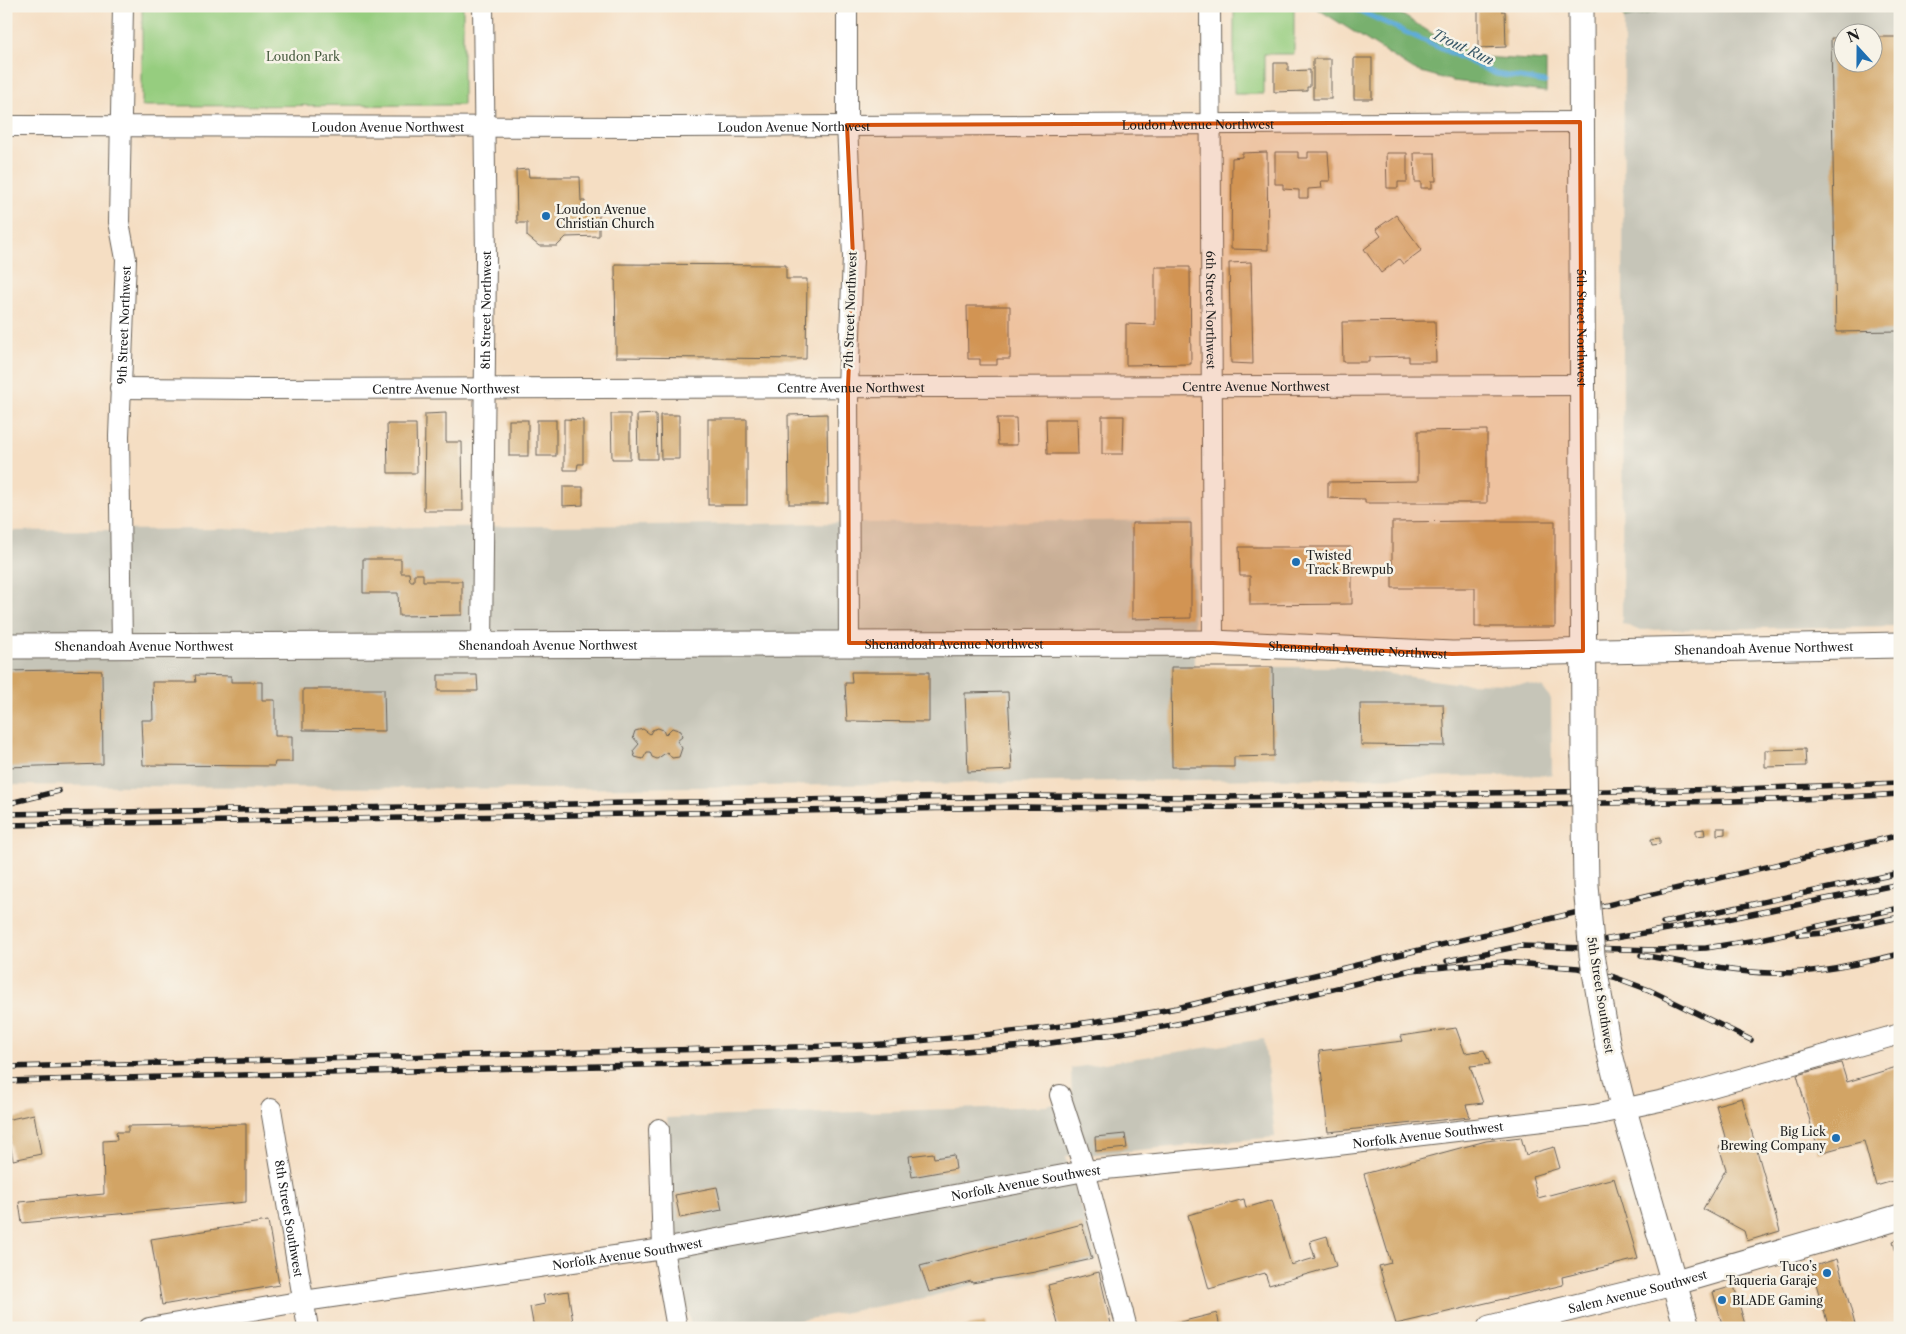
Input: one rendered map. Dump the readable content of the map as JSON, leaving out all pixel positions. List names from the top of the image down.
{
  "streets": {
    "street": [
      "Loudon Avenue Northwest",
      "6th Street Northwest",
      "8th Street Northwest",
      "7th Street Northwest",
      "9th Street Northwest",
      "5th Street Northwest",
      "Centre Avenue Northwest",
      "Shenandoah Avenue Northwest",
      "5th Street Southwest",
      "Norfolk Avenue Southwest",
      "8th Street Southwest",
      "Salem Avenue Southwest"
    ]
  },
  "crossings": [
    ["Loudon Avenue Northwest", "6th Street Northwest"],
    ["Loudon Avenue Northwest", "8th Street Northwest"],
    ["Loudon Avenue Northwest", "7th Street Northwest"],
    ["Loudon Avenue Northwest", "9th Street Northwest"],
    ["Loudon Avenue Northwest", "5th Street Northwest"],
    ["6th Street Northwest", "Centre Avenue Northwest"],
    ["6th Street Northwest", "Shenandoah Avenue Northwest"],
    ["8th Street Northwest", "Centre Avenue Northwest"],
    ["8th Street Northwest", "Shenandoah Avenue Northwest"],
    ["7th Street Northwest", "Centre Avenue Northwest"],
    ["7th Street Northwest", "Shenandoah Avenue Northwest"],
    ["9th Street Northwest", "Centre Avenue Northwest"],
    ["9th Street Northwest", "Shenandoah Avenue Northwest"],
    ["5th Street Northwest", "Centre Avenue Northwest"],
    ["5th Street Northwest", "Shenandoah Avenue Northwest"],
    ["5th Street Northwest", "5th Street Southwest"],
    ["Shenandoah Avenue Northwest", "5th Street Southwest"],
    ["5th Street Southwest", "Norfolk Avenue Southwest"],
    ["5th Street Southwest", "Salem Avenue Southwest"],
    ["Norfolk Avenue Southwest", "8th Street Southwest"]
  ],
  "water": ["Trout Run"],
  "parks": ["Loudon Park"],
  "places": [
    "Loudon Avenue Christian Church",
    "Twisted Track Brewpub",
    "Big Lick Brewing Company",
    "Tuco’s Taqueria Garaje",
    "BLADE Gaming"
  ],
  "north": "top"
}
